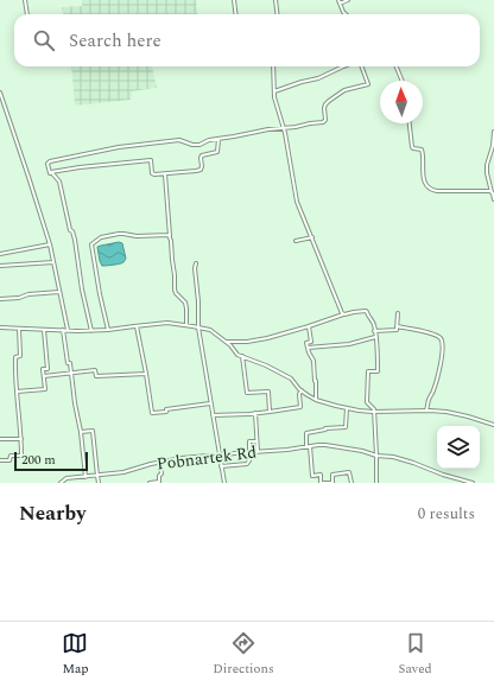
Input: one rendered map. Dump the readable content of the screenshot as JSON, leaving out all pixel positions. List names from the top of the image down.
{
  "streets": {
    "street": ["Pobnartek Rd"]
  },
  "scale_bar": "200 m",
  "north": "top",
  "page": {
    "search": "Search here",
    "scale": "200 m",
    "heading": ["Nearby", "0 results"],
    "nav": ["Map", "Directions", "Saved"]
  }
}
